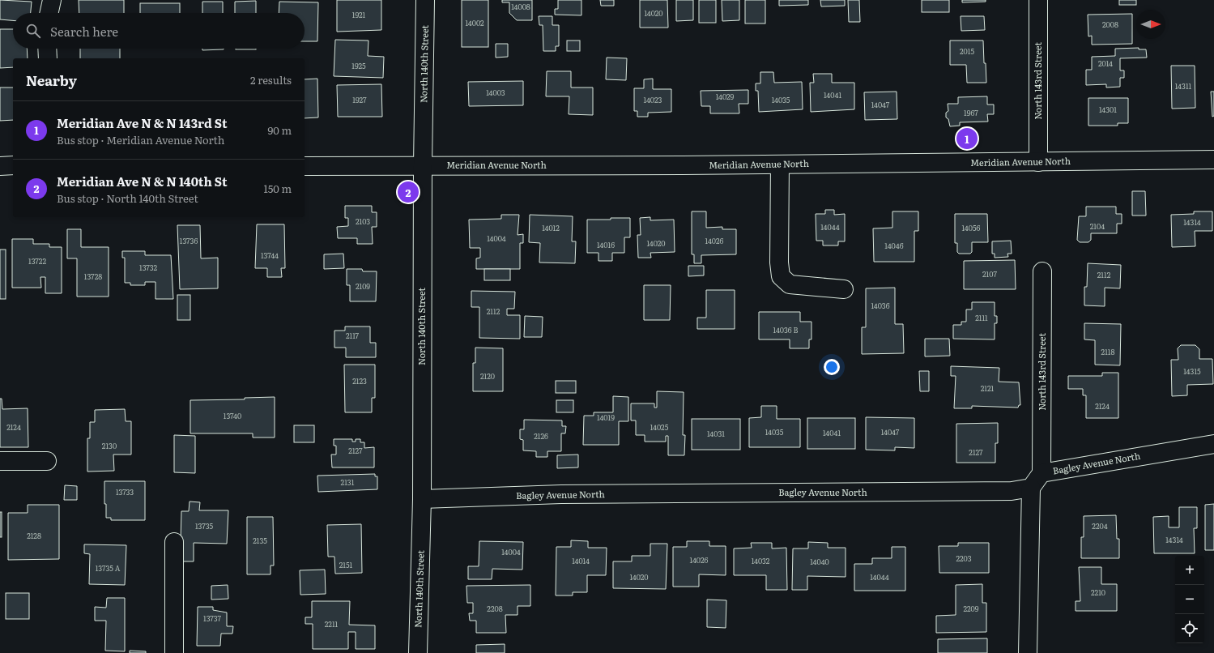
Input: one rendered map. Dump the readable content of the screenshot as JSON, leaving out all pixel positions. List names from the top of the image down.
{
  "streets": {
    "street": [
      "North 140th Street",
      "North 143rd Street",
      "Meridian Avenue North",
      "Bagley Avenue North"
    ]
  },
  "crossings": [
    ["North 140th Street", "Meridian Avenue North"],
    ["North 140th Street", "Bagley Avenue North"],
    ["North 143rd Street", "Meridian Avenue North"],
    ["North 143rd Street", "Bagley Avenue North"]
  ],
  "house_numbers": [
    "14008",
    "14020",
    "1921",
    "14002",
    "2008",
    "2015",
    "2014",
    "1925",
    "14311",
    "14003",
    "14041",
    "14029",
    "1927",
    "14023",
    "14035",
    "14047",
    "14301",
    "1967",
    "2103",
    "14314",
    "2104",
    "14044",
    "14012",
    "14056",
    "14004",
    "13736",
    "14026",
    "14020",
    "14016",
    "14046",
    "13744",
    "13722",
    "13732",
    "2107",
    "2112",
    "13728",
    "2109",
    "14036",
    "2112",
    "2111",
    "14036 B",
    "2117",
    "2118",
    "14315",
    "2120",
    "2123",
    "2121",
    "2124",
    "13740",
    "14019",
    "2124",
    "14025",
    "14035",
    "14047",
    "14041",
    "14031",
    "2126",
    "2130",
    "2127",
    "2127",
    "2131",
    "13733",
    "13735",
    "2204",
    "2128",
    "14314",
    "2135",
    "14004",
    "2203",
    "14026",
    "14014",
    "14032",
    "14040",
    "2151",
    "13735 A",
    "14020",
    "14044",
    "2210",
    "2208",
    "2209",
    "13737",
    "2211"
  ],
  "north": "right",
  "page": {
    "search": "Search here",
    "heading": ["Nearby", "2 results"],
    "list": [
      {
        "mark": "1",
        "name": "Meridian Ave N & N 143rd St",
        "note": "Bus stop · Meridian Avenue North",
        "value": "90 m"
      },
      {
        "mark": "2",
        "name": "Meridian Ave N & N 140th St",
        "note": "Bus stop · North 140th Street",
        "value": "150 m"
      }
    ],
    "pins": ["1", "2"],
    "map_buttons": ["+", "−"]
  }
}
